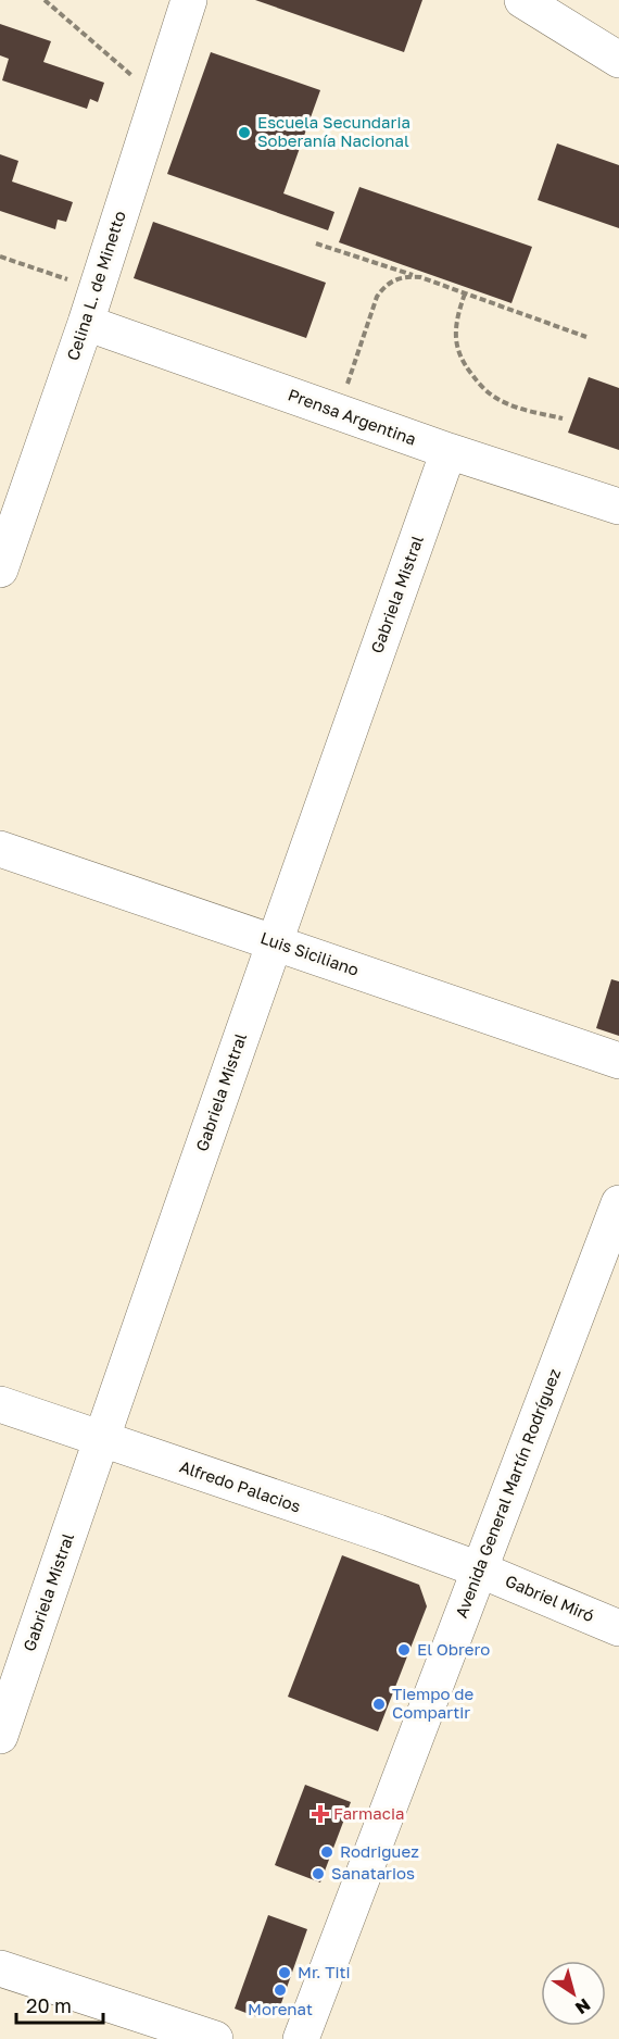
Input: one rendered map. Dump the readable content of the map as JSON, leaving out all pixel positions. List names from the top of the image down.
{
  "streets": {
    "street": [
      "Celina L. de Minetto",
      "Prensa Argentina",
      "Gabriela Mistral",
      "Luis Siciliano",
      "Alfredo Palacios",
      "Avenida General Martín Rodríguez",
      "Gabriel Miró"
    ]
  },
  "crossings": [
    ["Celina L. de Minetto", "Prensa Argentina"],
    ["Prensa Argentina", "Gabriela Mistral"],
    ["Gabriela Mistral", "Luis Siciliano"],
    ["Gabriela Mistral", "Alfredo Palacios"],
    ["Alfredo Palacios", "Avenida General Martín Rodríguez"],
    ["Alfredo Palacios", "Gabriel Miró"],
    ["Avenida General Martín Rodríguez", "Gabriel Miró"]
  ],
  "places": {
    "other": [
      "Escuela Secundaria Soberanía Nacional",
      "El Obrero",
      "Tiempo de Compartir",
      "Rodriguez",
      "Sanatarios",
      "Mr. Titi",
      "Morenat"
    ],
    "health": ["Farmacia"]
  },
  "scale_bar": "20 m",
  "north": "bottom right"
}
